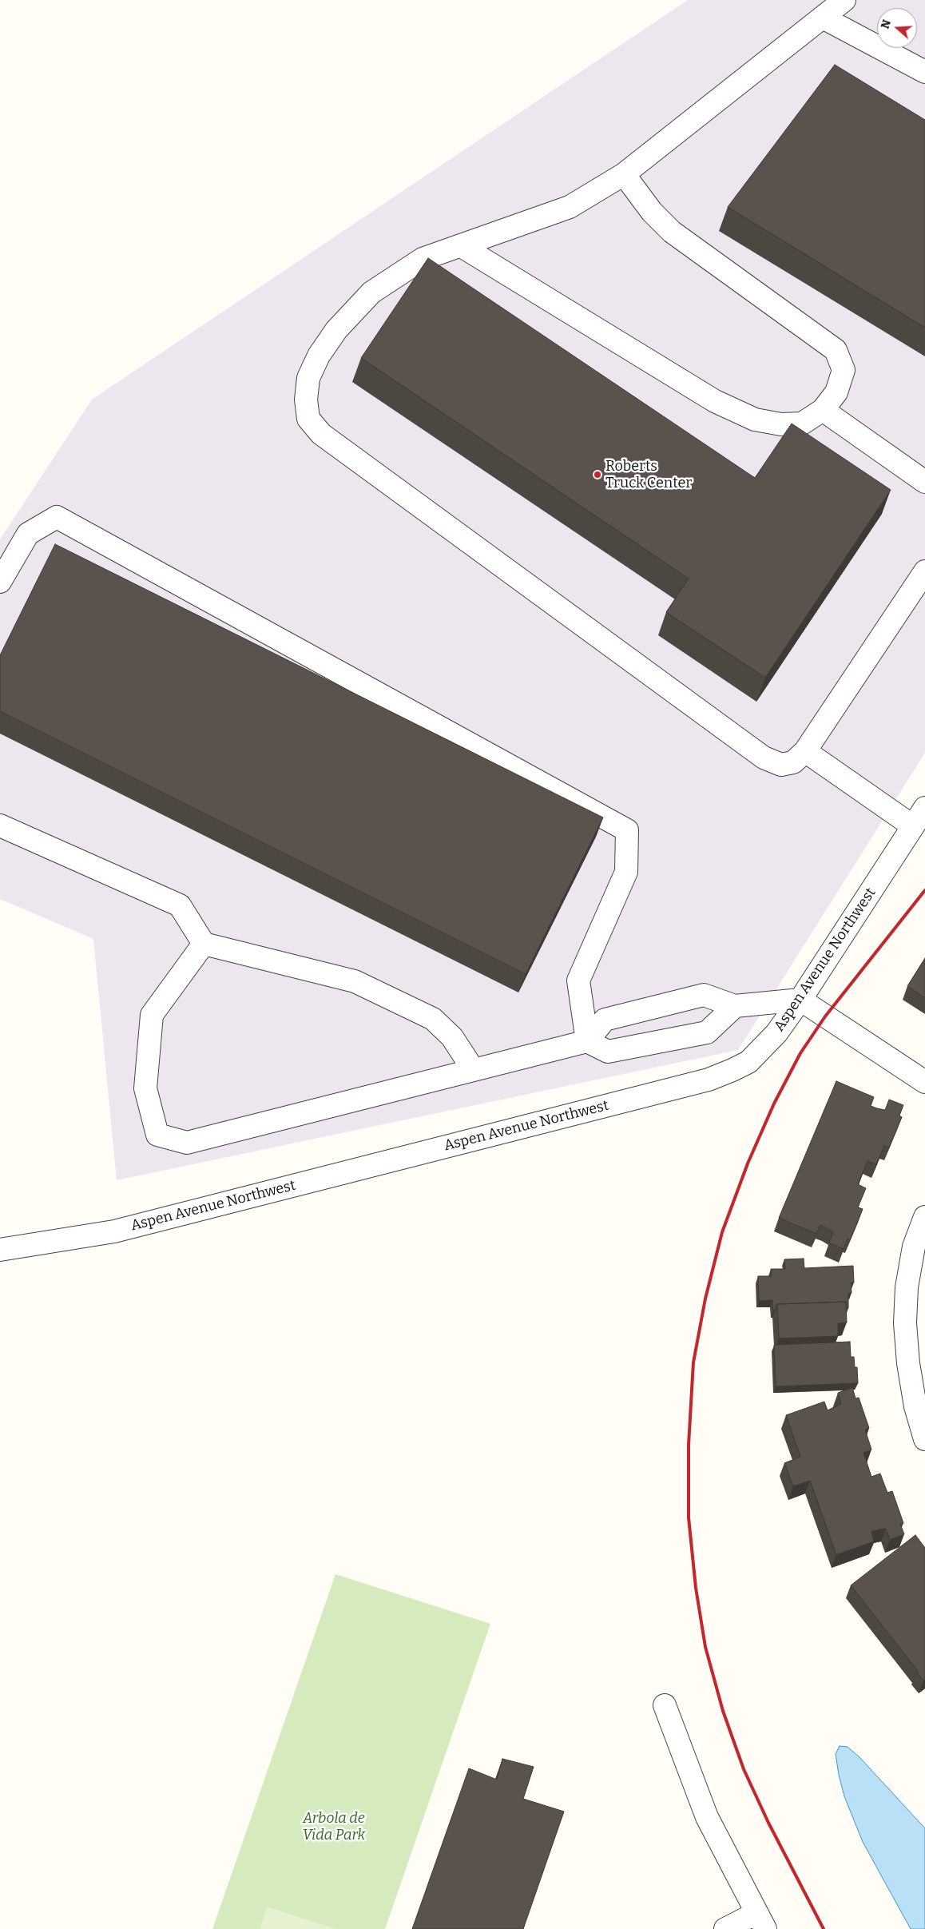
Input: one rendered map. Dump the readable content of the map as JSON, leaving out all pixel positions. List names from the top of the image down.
{
  "streets": {
    "street": ["Aspen Avenue Northwest"]
  },
  "parks": ["Arbola de Vida Park"],
  "places": ["Roberts Truck Center"],
  "north": "left"
}
